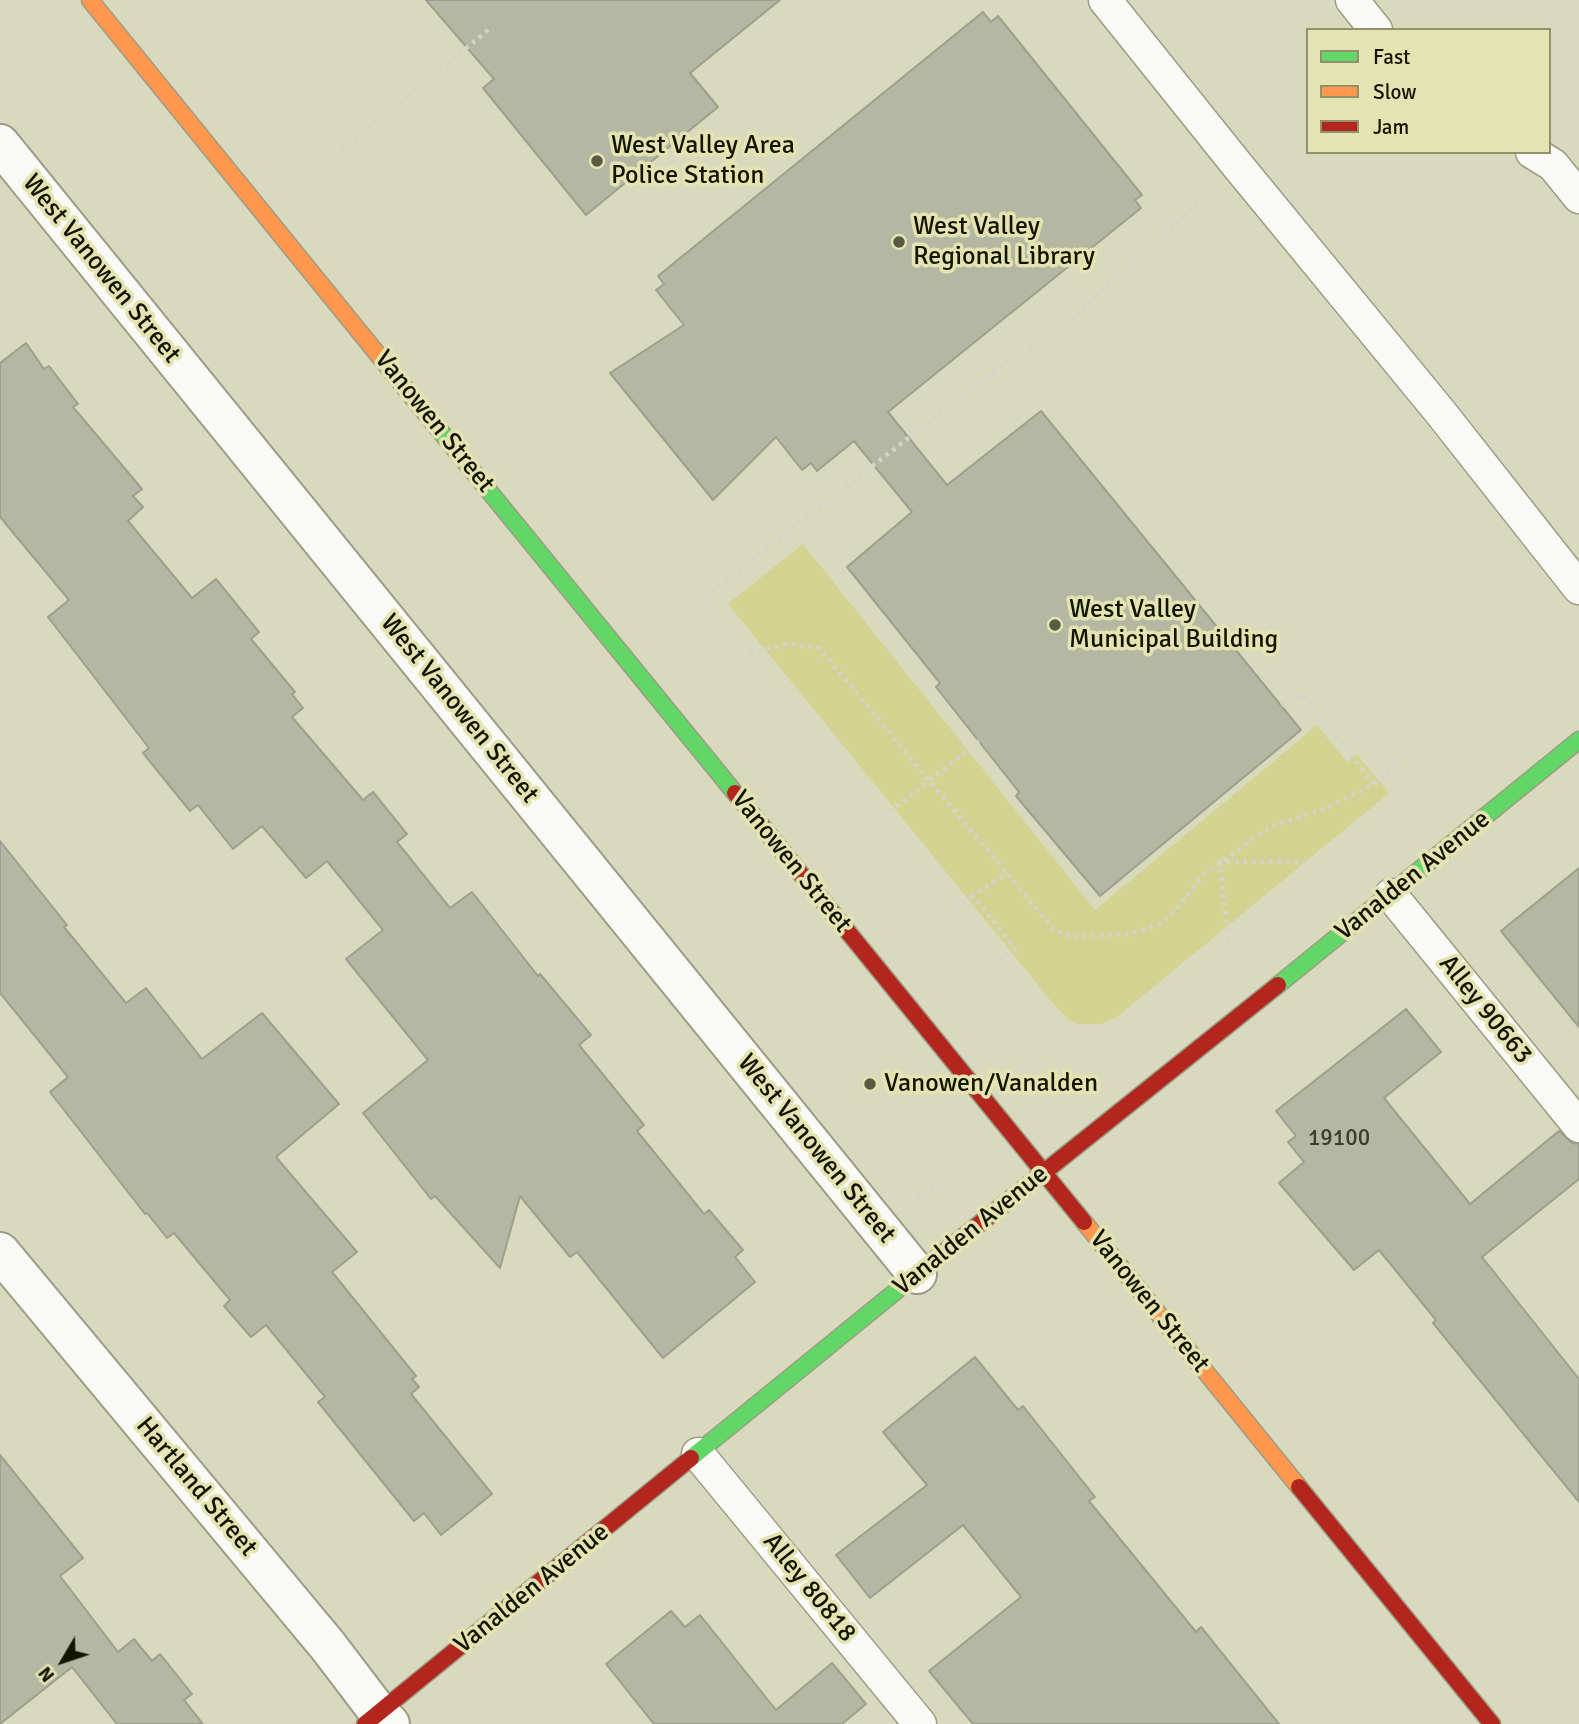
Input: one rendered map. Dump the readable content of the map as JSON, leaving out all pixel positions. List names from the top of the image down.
{
  "streets": {
    "main road": ["Vanowen Street", "Vanalden Avenue"],
    "street": ["West Vanowen Street", "Hartland Street"],
    "lane": ["Alley 90663", "Alley 80818"]
  },
  "crossings": [
    ["West Vanowen Street", "Vanalden Avenue"],
    ["Vanowen Street", "Vanalden Avenue"],
    ["Vanalden Avenue", "Alley 90663"],
    ["Vanalden Avenue", "Hartland Street"],
    ["Vanalden Avenue", "Alley 80818"]
  ],
  "places": [
    "West Valley Area Police Station",
    "West Valley Regional Library",
    "West Valley Municipal Building",
    "Vanowen/Vanalden"
  ],
  "house_numbers": ["19100"],
  "legend": ["Fast", "Slow", "Jam"],
  "north": "bottom left"
}
